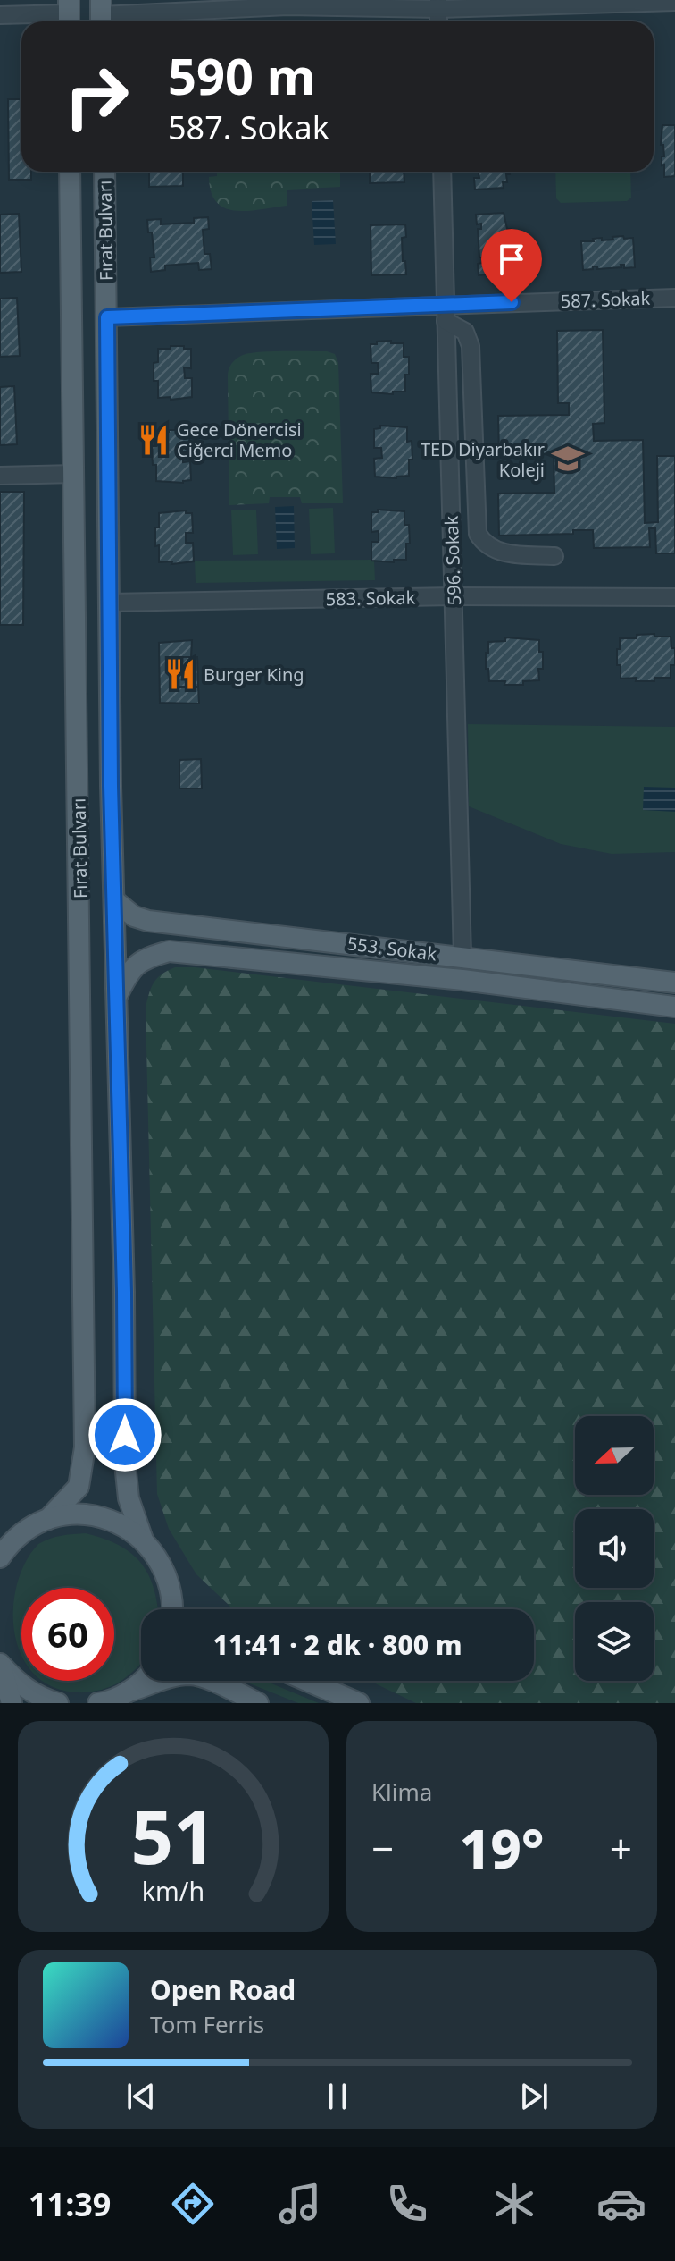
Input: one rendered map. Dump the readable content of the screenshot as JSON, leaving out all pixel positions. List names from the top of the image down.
{
  "streets": {
    "main road": ["Fırat Bulvarı", "553. Sokak"],
    "street": ["587. Sokak", "596. Sokak", "583. Sokak"]
  },
  "crossings": [
    ["Fırat Bulvarı", "587. Sokak"],
    ["Fırat Bulvarı", "583. Sokak"],
    ["Fırat Bulvarı", "553. Sokak"],
    ["587. Sokak", "596. Sokak"],
    ["596. Sokak", "583. Sokak"],
    ["596. Sokak", "553. Sokak"]
  ],
  "places": {
    "restaurant": ["Gece Dönercisi Ciğerci Memo", "Burger King"],
    "school or university": ["TED Diyarbakır Koleji"]
  },
  "north": "left",
  "page": {
    "turn": ["590 m", "587. Sokak"],
    "limit": "60",
    "trip": "11:41 · 2 dk · 800 m",
    "tile": "Klima",
    "heat": ["−", "19°", "+"],
    "song": ["Open Road", "Tom Ferris"],
    "tabs": "11:39",
    "gauge": ["51", "km/h"]
  }
}
